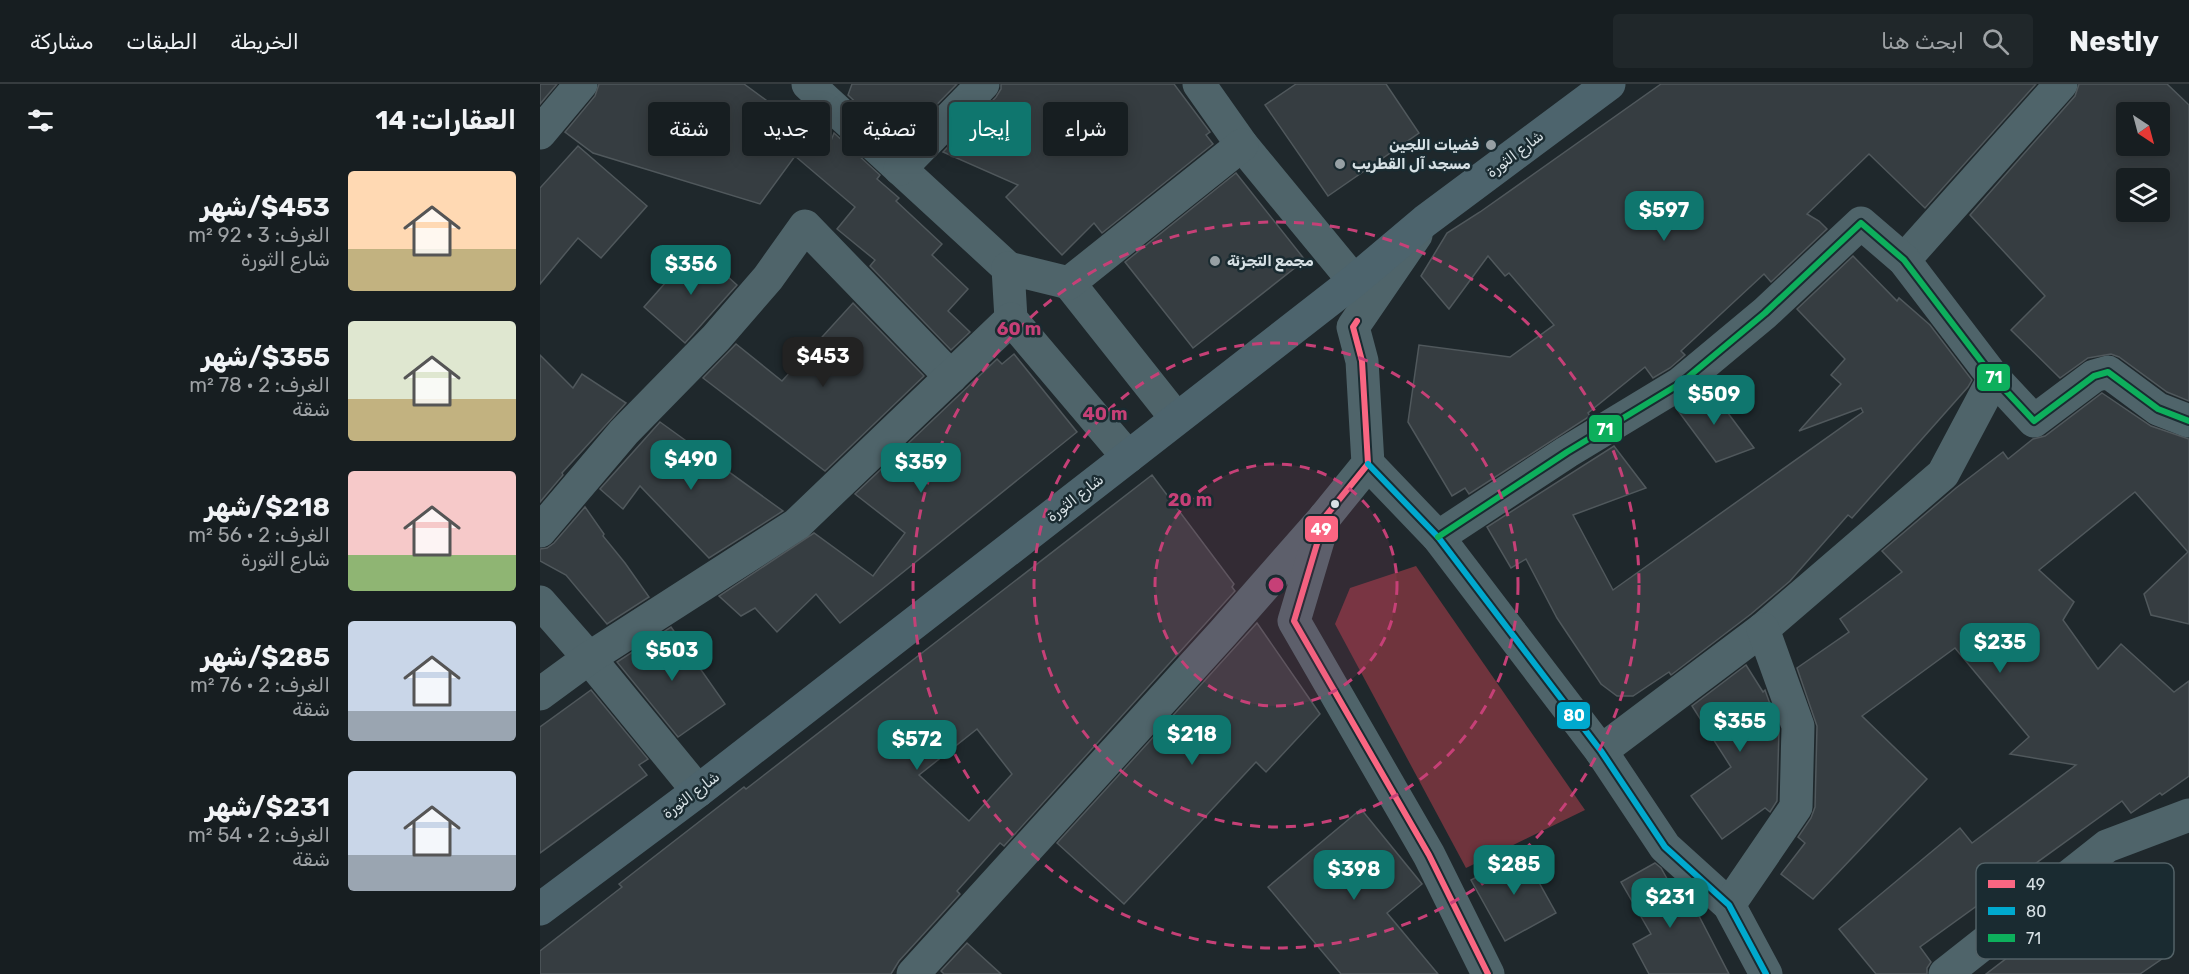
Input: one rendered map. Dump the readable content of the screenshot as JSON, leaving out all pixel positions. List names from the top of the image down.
{
  "streets": {
    "main road": ["شارع الثورة"]
  },
  "places": ["فضيات اللجين", "مسجد آل القطريب", "مجمع التجزئة"],
  "lines": ["transit line 71", "transit line 49", "transit line 80"],
  "legend": ["49", "80", "71"],
  "north": "bottom right",
  "page": {
    "header": "Nestly",
    "search": "ابحث هنا",
    "nav": ["الخريطة", "الطبقات", "مشاركة"],
    "heading": "العقارات: 14",
    "chip": [
      "شراء",
      "إيجار",
      "تصفية",
      "جديد",
      "شقة"
    ],
    "list": [
      {
        "name": "$453/شهر",
        "note": "الغرف: 3 · 92 m² · شارع الثورة"
      },
      {
        "name": "$355/شهر",
        "note": "الغرف: 2 · 78 m² · شقة"
      },
      {
        "name": "$218/شهر",
        "note": "الغرف: 2 · 56 m² · شارع الثورة"
      },
      {
        "name": "$285/شهر",
        "note": "الغرف: 2 · 76 m² · شقة"
      },
      {
        "name": "$231/شهر",
        "note": "الغرف: 2 · 54 m² · شقة"
      }
    ],
    "price": [
      "$597",
      "$356",
      "$453",
      "$509",
      "$490",
      "$359",
      "$235",
      "$503",
      "$355",
      "$218",
      "$572",
      "$285",
      "$398",
      "$231"
    ]
  },
  "rings": ["60 m", "40 m", "20 m"]
}
